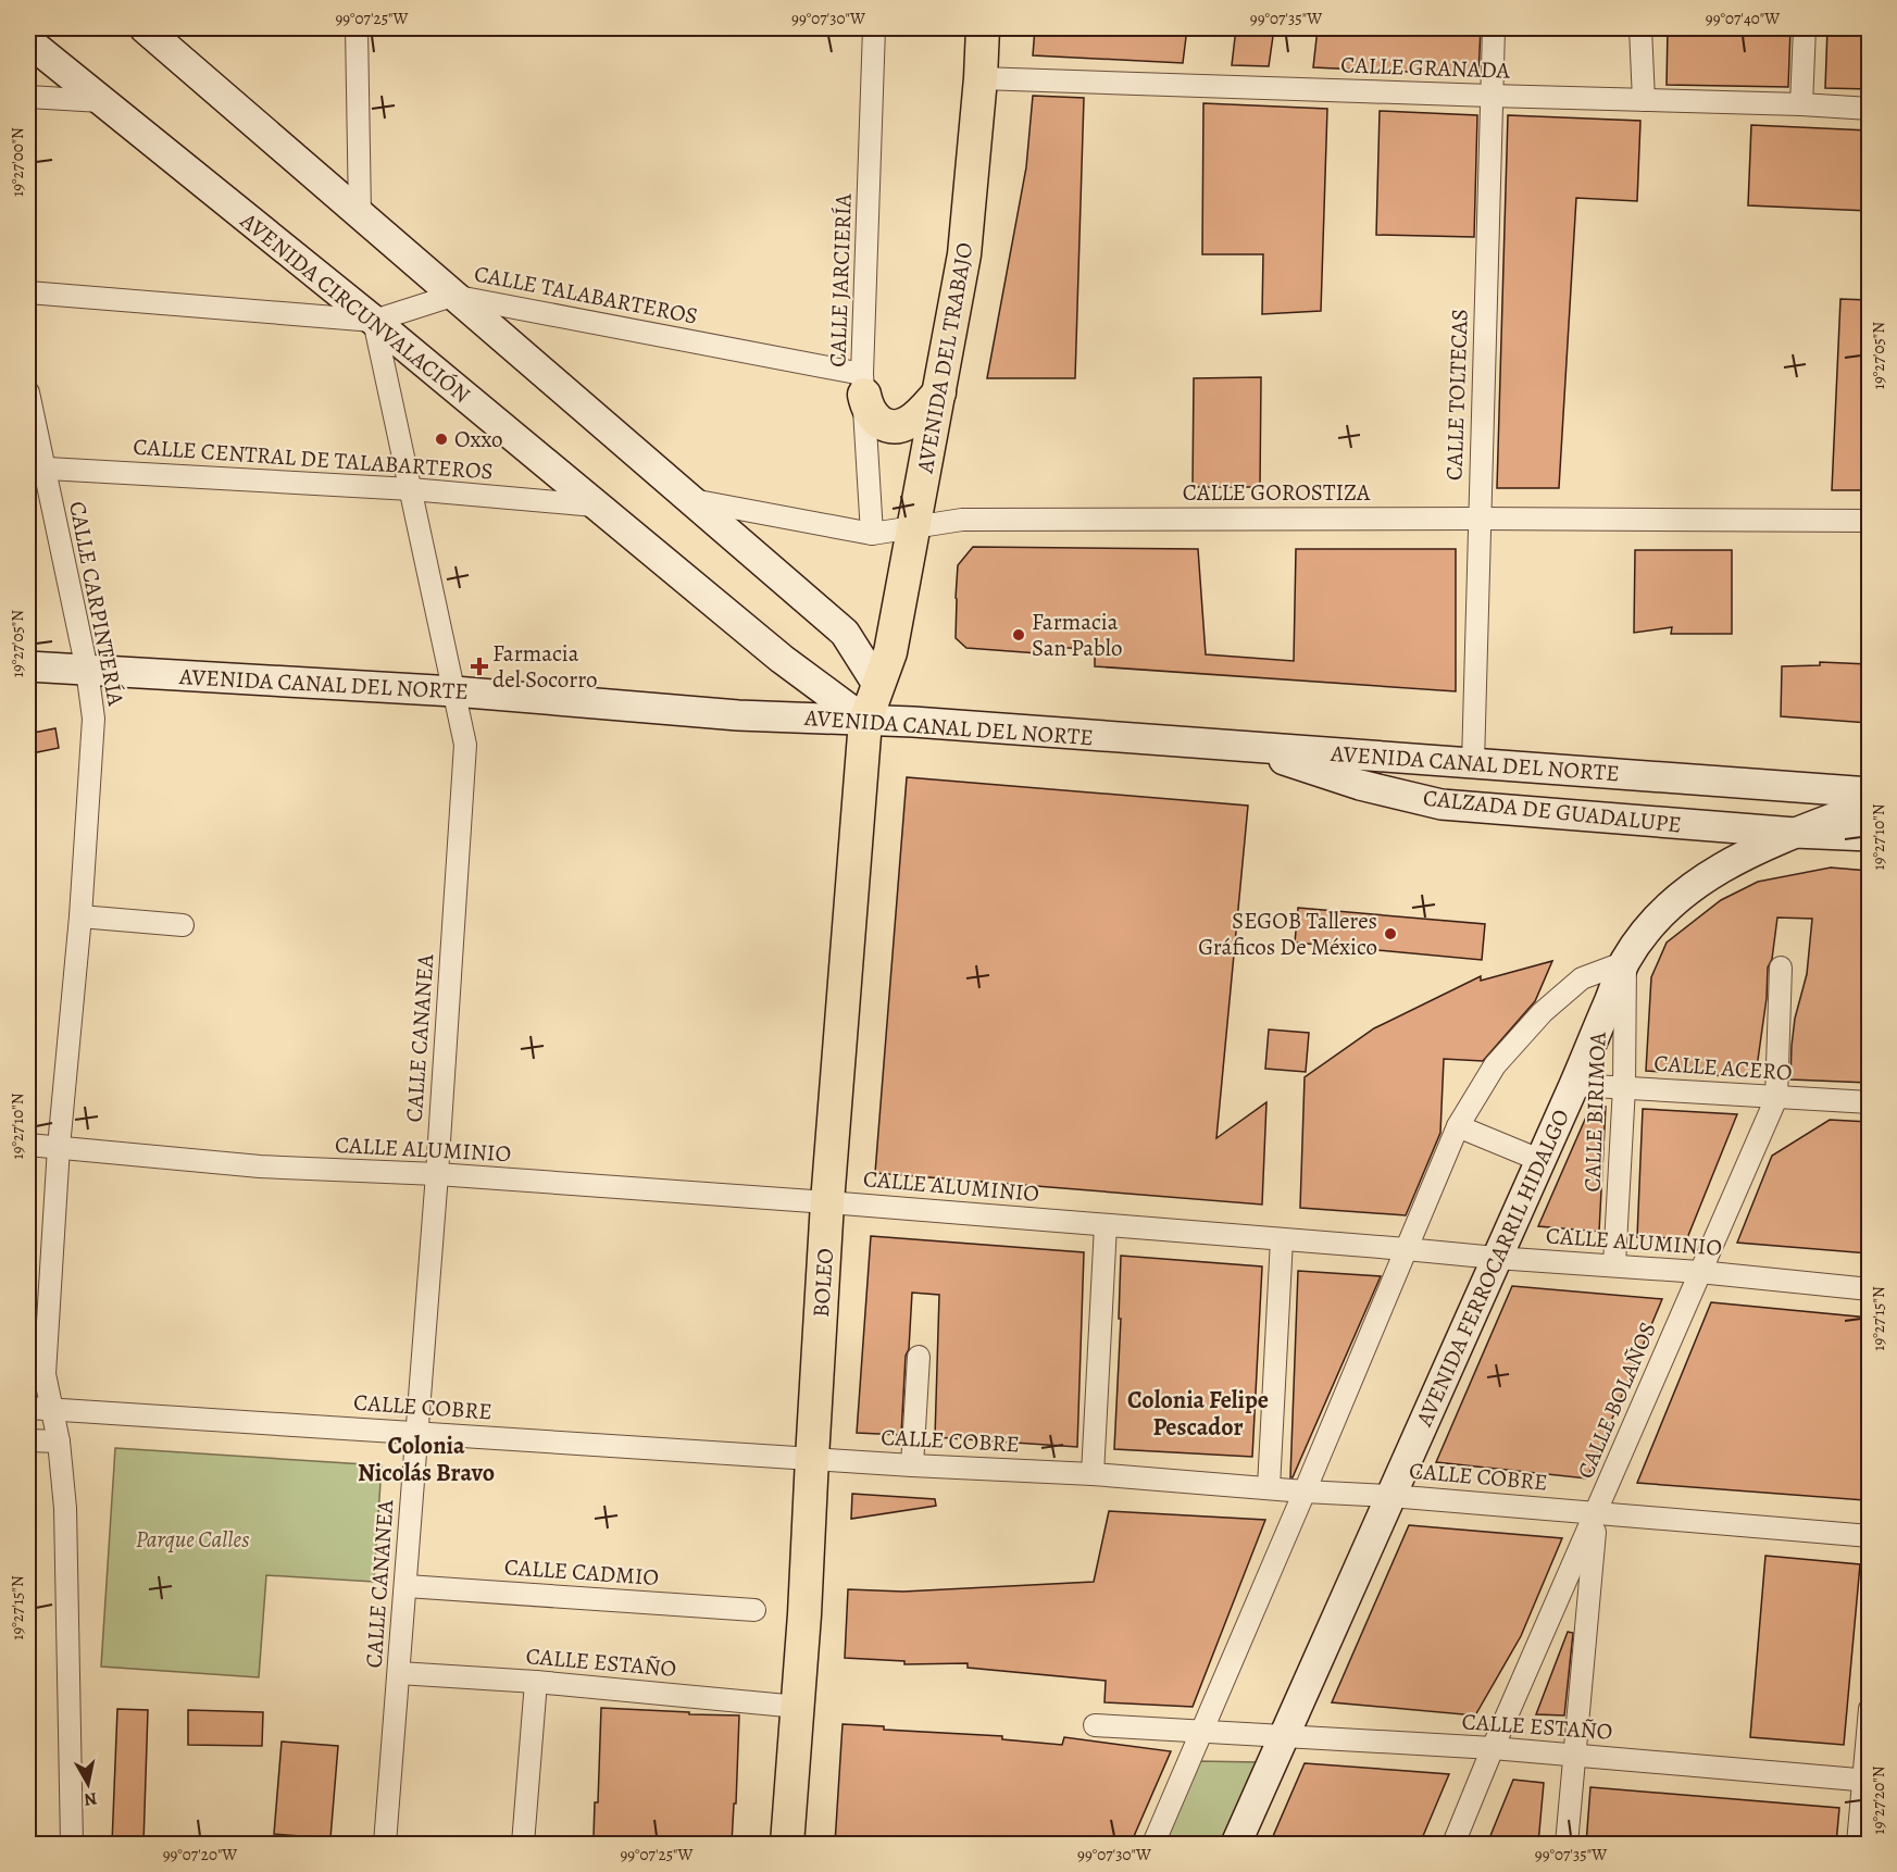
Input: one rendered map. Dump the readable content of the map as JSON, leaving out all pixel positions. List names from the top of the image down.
{
  "streets": {
    "main road": [
      "AVENIDA CIRCUNVALACIÓN",
      "AVENIDA DEL TRABAJO",
      "AVENIDA CANAL DEL NORTE",
      "CALZADA DE GUADALUPE",
      "AVENIDA FERROCARRIL HIDALGO",
      "BOLEO"
    ],
    "street": [
      "CALLE GRANADA",
      "CALLE JARCIERÍA",
      "CALLE TALABARTEROS",
      "CALLE TOLTECAS",
      "CALLE CENTRAL DE TALABARTEROS",
      "CALLE GOROSTIZA",
      "CALLE CARPINTERÍA",
      "CALLE CANANEA",
      "CALLE ACERO",
      "CALLE BIRIMOA",
      "CALLE ALUMINIO",
      "CALLE BOLAÑOS",
      "CALLE COBRE",
      "CALLE CADMIO",
      "CALLE ESTAÑO"
    ]
  },
  "crossings": [
    ["CALLE GRANADA", "AVENIDA DEL TRABAJO"],
    ["CALLE GRANADA", "CALLE TOLTECAS"],
    ["CALLE JARCIERÍA", "CALLE TALABARTEROS"],
    ["CALLE JARCIERÍA", "CALLE GOROSTIZA"],
    ["CALLE TALABARTEROS", "AVENIDA CIRCUNVALACIÓN"],
    ["CALLE TALABARTEROS", "CALLE CANANEA"],
    ["AVENIDA CIRCUNVALACIÓN", "AVENIDA DEL TRABAJO"],
    ["AVENIDA CIRCUNVALACIÓN", "CALLE CENTRAL DE TALABARTEROS"],
    ["AVENIDA CIRCUNVALACIÓN", "AVENIDA CANAL DEL NORTE"],
    ["AVENIDA CIRCUNVALACIÓN", "CALLE CANANEA"],
    ["AVENIDA CIRCUNVALACIÓN", "BOLEO"],
    ["AVENIDA DEL TRABAJO", "CALLE GOROSTIZA"],
    ["AVENIDA DEL TRABAJO", "AVENIDA CANAL DEL NORTE"],
    ["AVENIDA DEL TRABAJO", "BOLEO"],
    ["CALLE TOLTECAS", "CALLE GOROSTIZA"],
    ["CALLE TOLTECAS", "AVENIDA CANAL DEL NORTE"],
    ["CALLE CENTRAL DE TALABARTEROS", "CALLE CARPINTERÍA"],
    ["CALLE CENTRAL DE TALABARTEROS", "CALLE CANANEA"],
    ["CALLE CARPINTERÍA", "AVENIDA CANAL DEL NORTE"],
    ["CALLE CARPINTERÍA", "CALLE ALUMINIO"],
    ["CALLE CARPINTERÍA", "CALLE COBRE"],
    ["AVENIDA CANAL DEL NORTE", "CALZADA DE GUADALUPE"],
    ["AVENIDA CANAL DEL NORTE", "CALLE CANANEA"],
    ["AVENIDA CANAL DEL NORTE", "BOLEO"],
    ["CALZADA DE GUADALUPE", "AVENIDA FERROCARRIL HIDALGO"],
    ["CALLE CANANEA", "CALLE ALUMINIO"],
    ["CALLE CANANEA", "CALLE COBRE"],
    ["CALLE CANANEA", "CALLE CADMIO"],
    ["CALLE CANANEA", "CALLE ESTAÑO"],
    ["CALLE ACERO", "CALLE BIRIMOA"],
    ["CALLE ACERO", "AVENIDA FERROCARRIL HIDALGO"],
    ["CALLE ACERO", "CALLE BOLAÑOS"],
    ["CALLE BIRIMOA", "CALLE ALUMINIO"],
    ["CALLE BIRIMOA", "AVENIDA FERROCARRIL HIDALGO"],
    ["CALLE ALUMINIO", "AVENIDA FERROCARRIL HIDALGO"],
    ["CALLE ALUMINIO", "BOLEO"],
    ["CALLE ALUMINIO", "CALLE BOLAÑOS"],
    ["AVENIDA FERROCARRIL HIDALGO", "CALLE COBRE"],
    ["AVENIDA FERROCARRIL HIDALGO", "CALLE ESTAÑO"],
    ["BOLEO", "CALLE COBRE"],
    ["BOLEO", "CALLE ESTAÑO"],
    ["CALLE BOLAÑOS", "CALLE COBRE"],
    ["CALLE BOLAÑOS", "CALLE ESTAÑO"]
  ],
  "districts": ["Colonia Felipe Pescador", "Colonia Nicolás Bravo"],
  "parks": ["Parque Calles"],
  "places": {
    "other": ["Oxxo", "Farmacia San Pablo", "SEGOB Talleres Gráficos De México"],
    "health": ["Farmacia del Socorro"]
  },
  "north": "bottom",
  "coordinates": [
    "99°07'25\"W",
    "99°07'30\"W",
    "99°07'35\"W",
    "99°07'40\"W",
    "19°27'00\"N",
    "19°27'05\"N",
    "19°27'10\"N",
    "19°27'15\"N",
    "19°27'20\"N",
    "99°07'20\"W"
  ]
}
